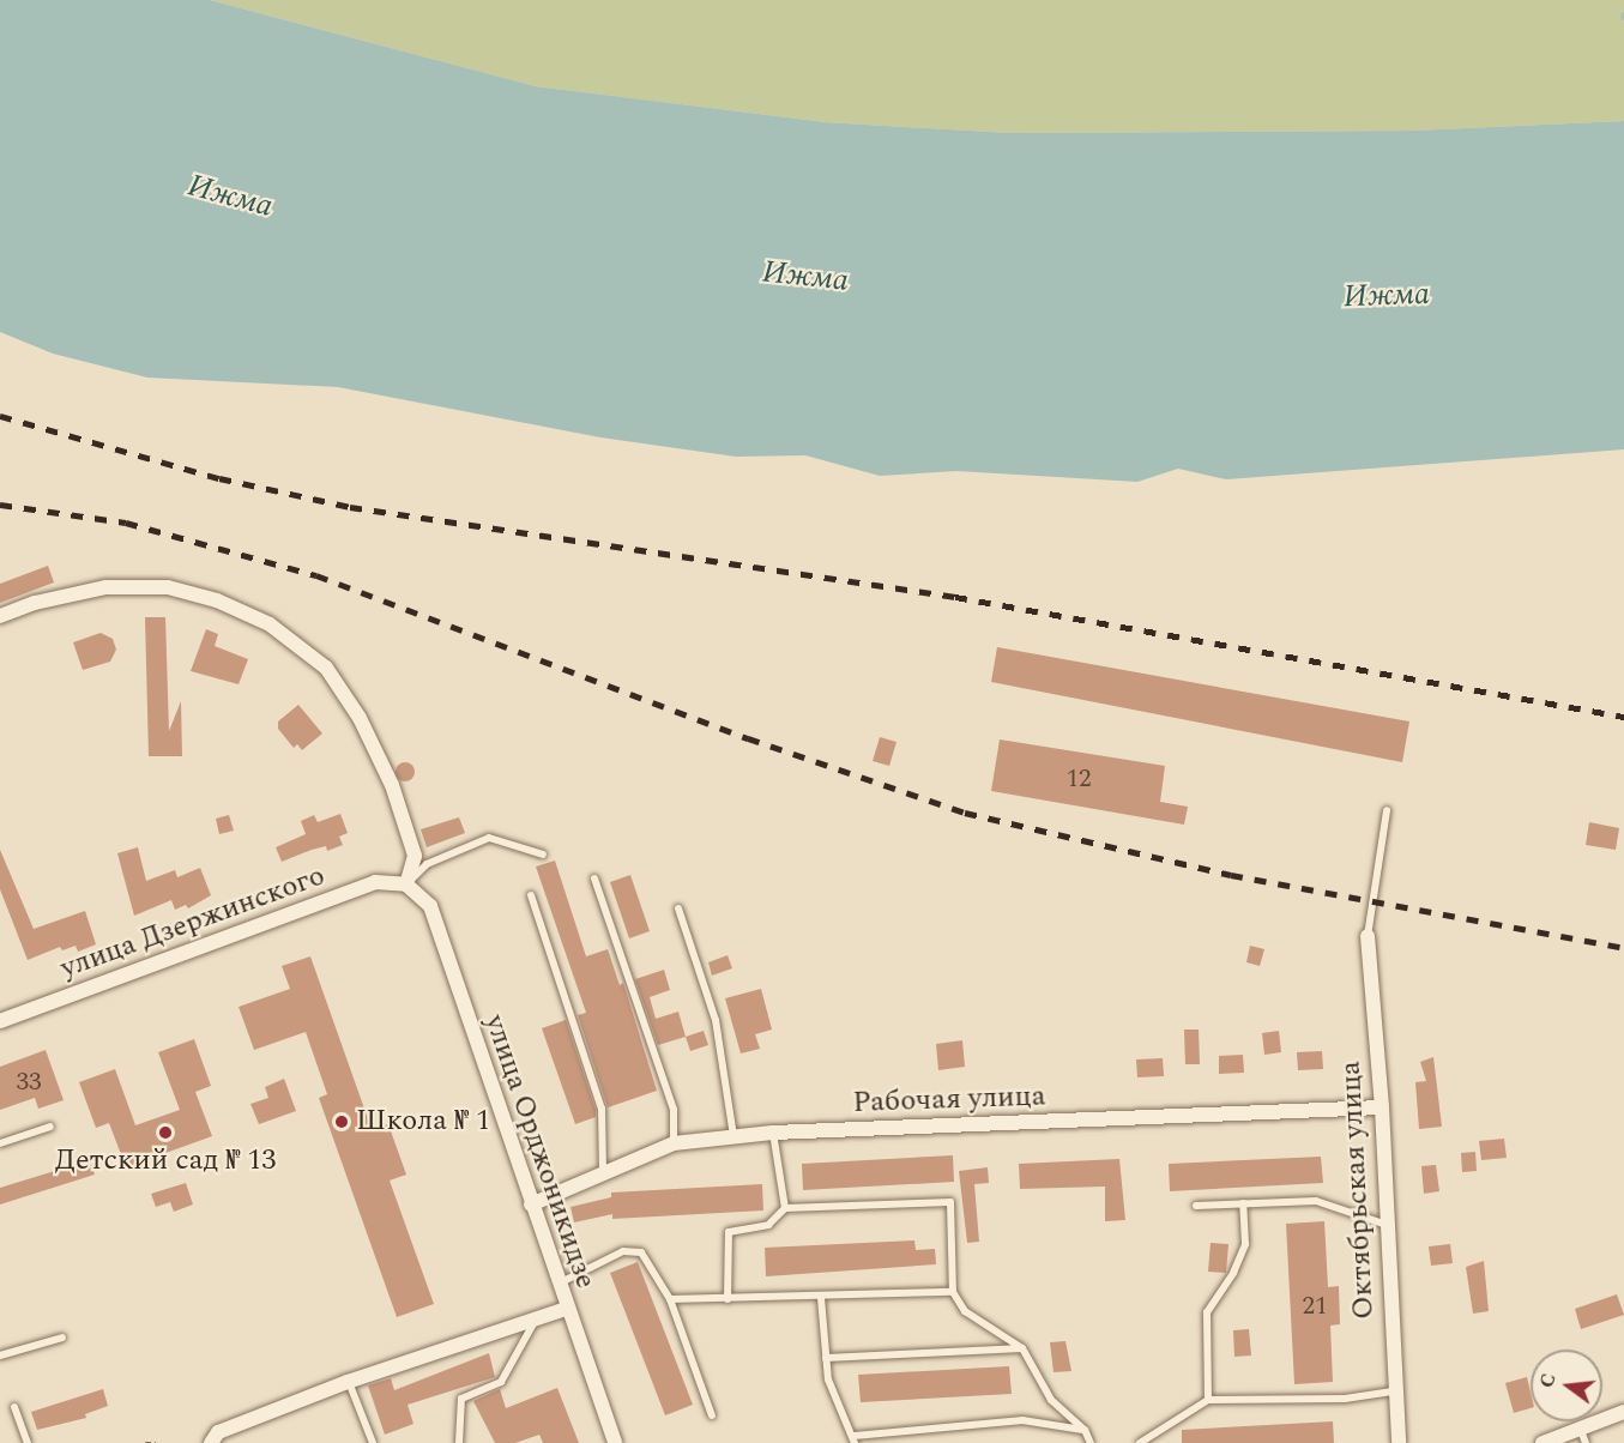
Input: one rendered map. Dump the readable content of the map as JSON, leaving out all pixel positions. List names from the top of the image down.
{
  "streets": {
    "street": [
      "улица Дзержинского",
      "Рабочая улица",
      "улица Орджоникидзе",
      "Октябрьская улица"
    ]
  },
  "crossings": [
    ["улица Дзержинского", "улица Орджоникидзе"],
    ["Рабочая улица", "улица Орджоникидзе"],
    ["Рабочая улица", "Октябрьская улица"]
  ],
  "water": ["Ижма"],
  "places": ["Школа № 1", "Детский сад № 13"],
  "house_numbers": ["12", "33", "21"],
  "north": "left"
}
